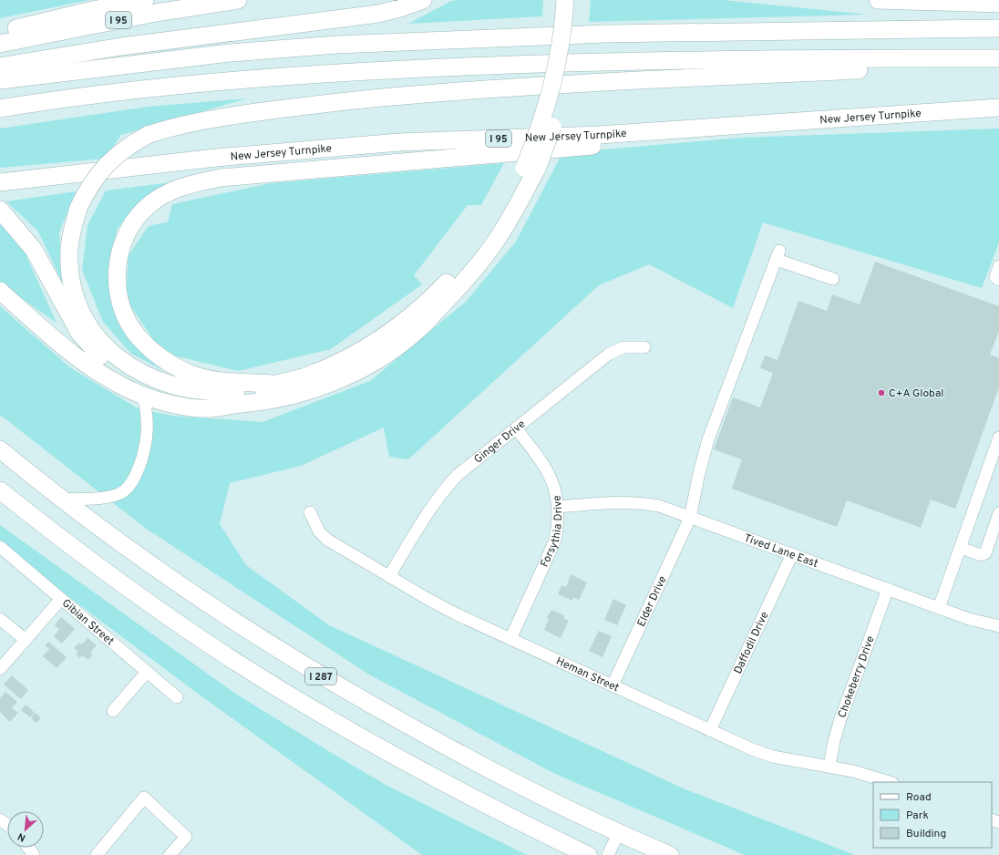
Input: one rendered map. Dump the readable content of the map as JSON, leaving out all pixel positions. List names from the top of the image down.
{
  "streets": {
    "highway": ["I 95", "New Jersey Turnpike", "I 287"],
    "street": [
      "Ginger Drive",
      "Forsythia Drive",
      "Tived Lane East",
      "Elder Drive",
      "Gibian Street",
      "Daffodil Drive",
      "Heman Street",
      "Chokeberry Drive"
    ]
  },
  "crossings": [
    ["Ginger Drive", "Forsythia Drive"],
    ["Ginger Drive", "Heman Street"],
    ["Forsythia Drive", "Tived Lane East"],
    ["Forsythia Drive", "Heman Street"],
    ["Tived Lane East", "Elder Drive"],
    ["Tived Lane East", "Daffodil Drive"],
    ["Tived Lane East", "Chokeberry Drive"],
    ["Elder Drive", "Heman Street"],
    ["Daffodil Drive", "Heman Street"],
    ["Heman Street", "Chokeberry Drive"]
  ],
  "places": ["C+A Global"],
  "legend": ["Road", "Park", "Building"],
  "north": "bottom left"
}
